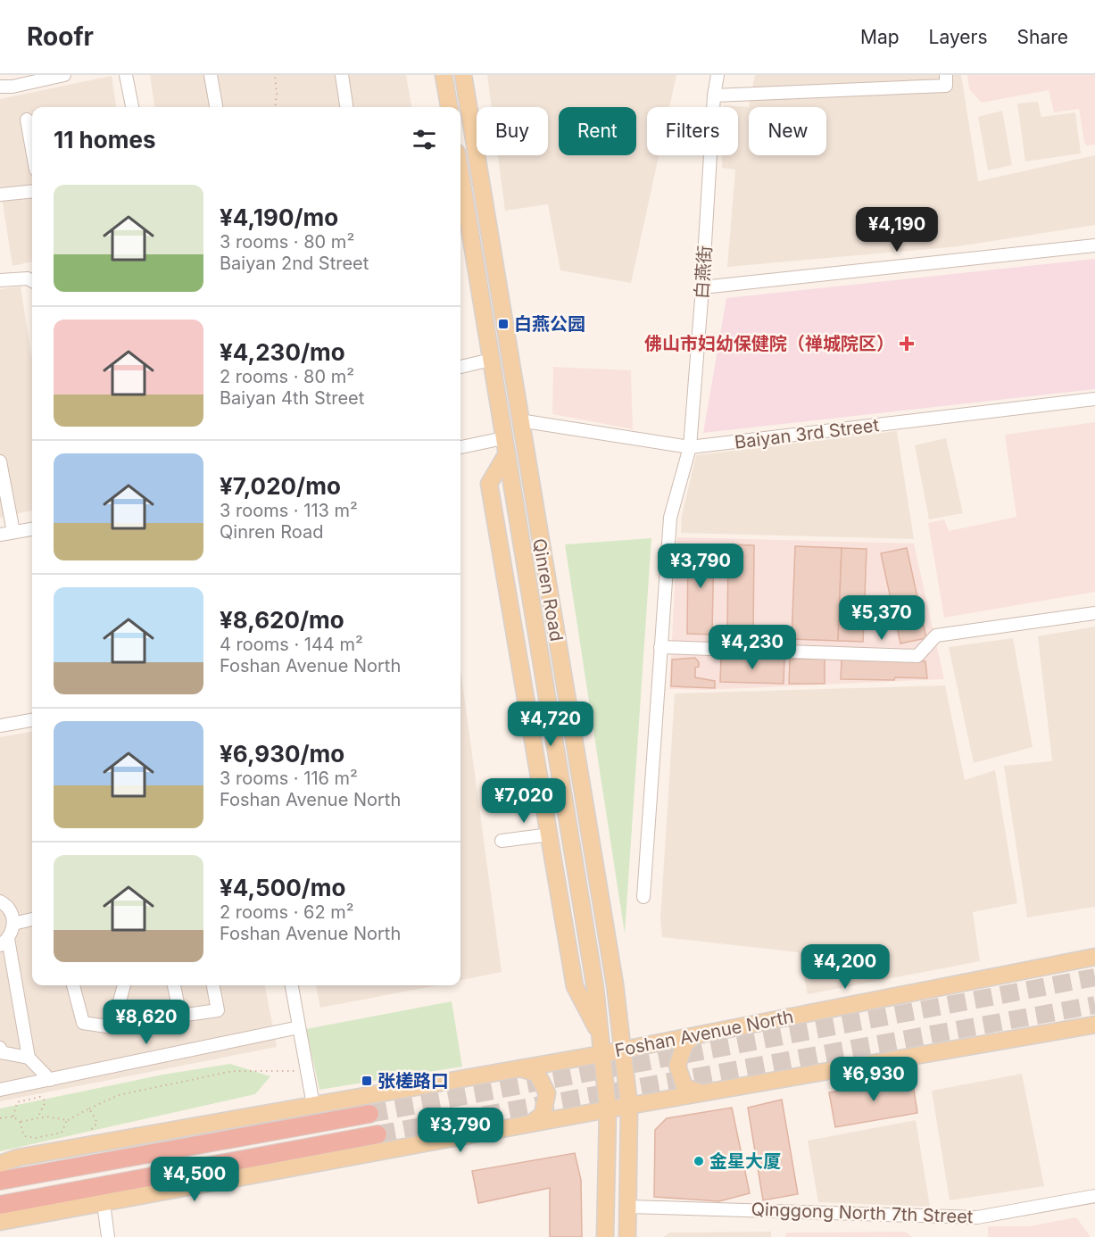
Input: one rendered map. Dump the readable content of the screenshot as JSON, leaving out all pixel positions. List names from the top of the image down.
{
  "streets": {
    "main road": ["Qinren Road", "Foshan Avenue North"],
    "street": ["白燕街", "Baiyan 3rd Street", "Qinggong North 7th Street"]
  },
  "crossings": [
    ["白燕街", "Baiyan 3rd Street"],
    ["Baiyan 3rd Street", "Qinren Road"],
    ["Qinren Road", "Foshan Avenue North"],
    ["Qinren Road", "Qinggong North 7th Street"]
  ],
  "places": {
    "transit": ["白燕公园", "张槎路口"],
    "health": ["佛山市妇幼保健院（禅城院区）"],
    "other": ["金星大厦"]
  },
  "page": {
    "header": "Roofr",
    "nav": ["Map", "Layers", "Share"],
    "chip": [
      "Buy",
      "Rent",
      "Filters",
      "New"
    ],
    "heading": "11 homes",
    "list": [
      {
        "name": "¥4,190/mo",
        "note": "3 rooms · 80 m² · Baiyan 2nd Street"
      },
      {
        "name": "¥4,230/mo",
        "note": "2 rooms · 80 m² · Baiyan 4th Street"
      },
      {
        "name": "¥7,020/mo",
        "note": "3 rooms · 113 m² · Qinren Road"
      },
      {
        "name": "¥8,620/mo",
        "note": "4 rooms · 144 m² · Foshan Avenue North"
      },
      {
        "name": "¥6,930/mo",
        "note": "3 rooms · 116 m² · Foshan Avenue North"
      },
      {
        "name": "¥4,500/mo",
        "note": "2 rooms · 62 m² · Foshan Avenue North"
      }
    ],
    "price": [
      "¥4,190",
      "¥3,790",
      "¥5,370",
      "¥4,230",
      "¥4,720",
      "¥7,020",
      "¥4,200",
      "¥8,620",
      "¥6,930",
      "¥3,790",
      "¥4,500"
    ]
  }
}
